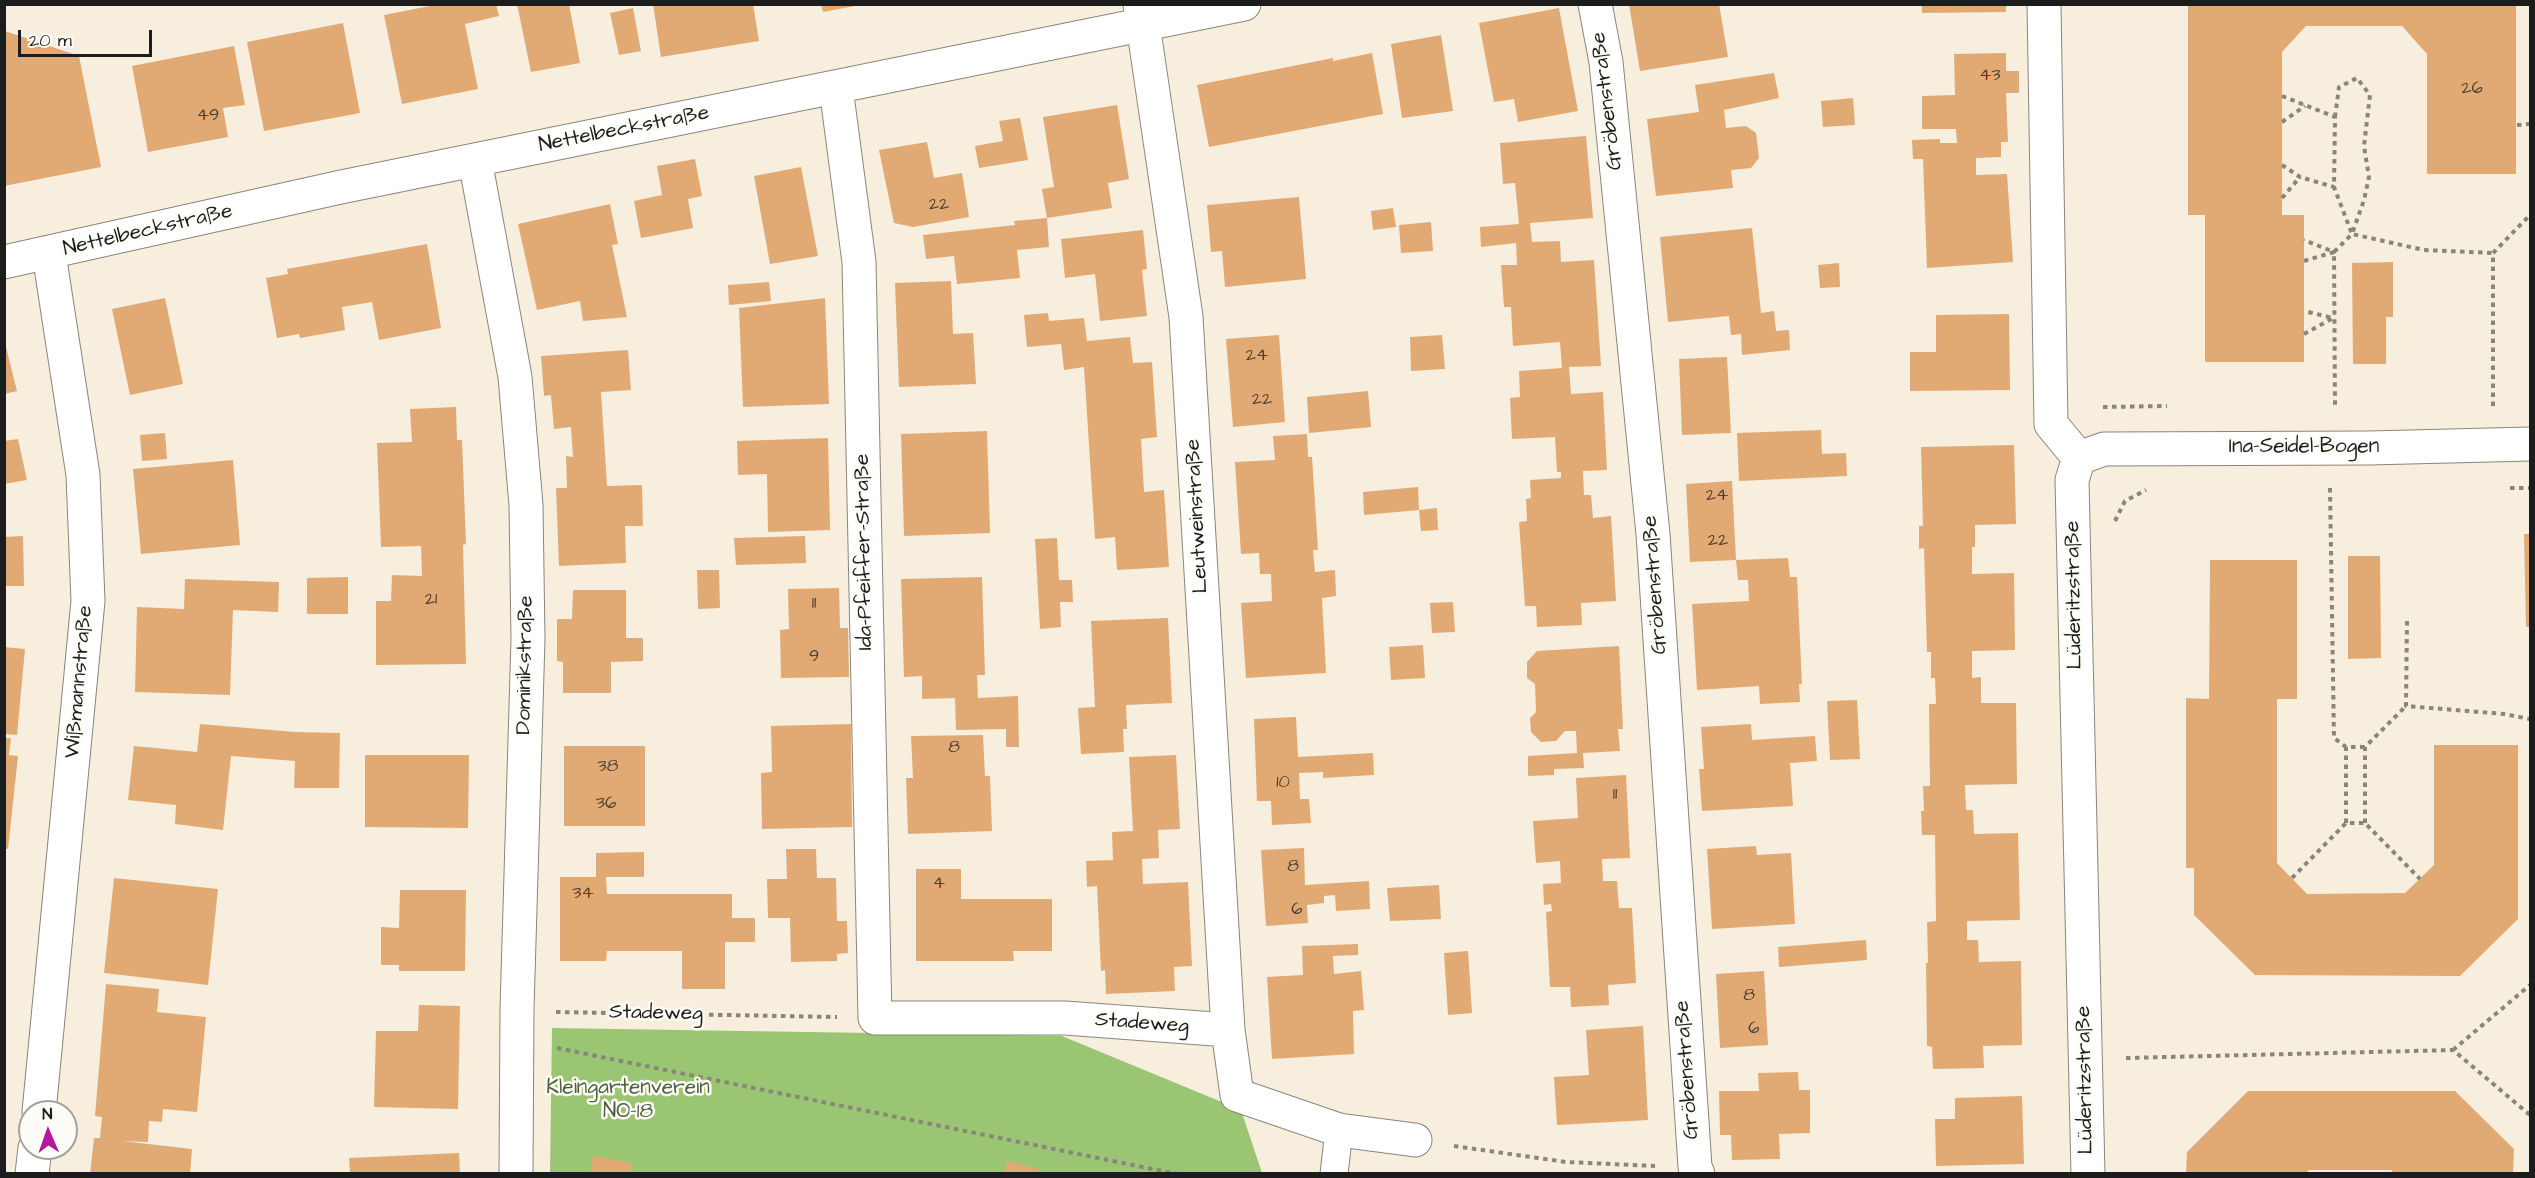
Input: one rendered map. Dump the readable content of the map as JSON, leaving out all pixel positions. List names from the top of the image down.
{
  "streets": {
    "street": [
      "Gröbenstraße",
      "Nettelbeckstraße",
      "Ina-Seidel-Bogen",
      "Leutweinstraße",
      "Ida-Pfeiffer-Straße",
      "Lüderitzstraße",
      "Dominikstraße",
      "Wißmannstraße",
      "Stadeweg"
    ]
  },
  "crossings": [
    ["Nettelbeckstraße", "Leutweinstraße"],
    ["Nettelbeckstraße", "Ida-Pfeiffer-Straße"],
    ["Nettelbeckstraße", "Dominikstraße"],
    ["Nettelbeckstraße", "Wißmannstraße"],
    ["Ina-Seidel-Bogen", "Lüderitzstraße"],
    ["Leutweinstraße", "Stadeweg"],
    ["Ida-Pfeiffer-Straße", "Stadeweg"],
    ["Dominikstraße", "Stadeweg"]
  ],
  "parks": ["Kleingartenverein NO-18"],
  "house_numbers": [
    "43",
    "26",
    "49",
    "22",
    "24",
    "22",
    "24",
    "22",
    "21",
    "11",
    "9",
    "8",
    "38",
    "10",
    "11",
    "36",
    "8",
    "4",
    "34",
    "6",
    "8",
    "6"
  ],
  "scale_bar": "20 m",
  "north": "top"
}
